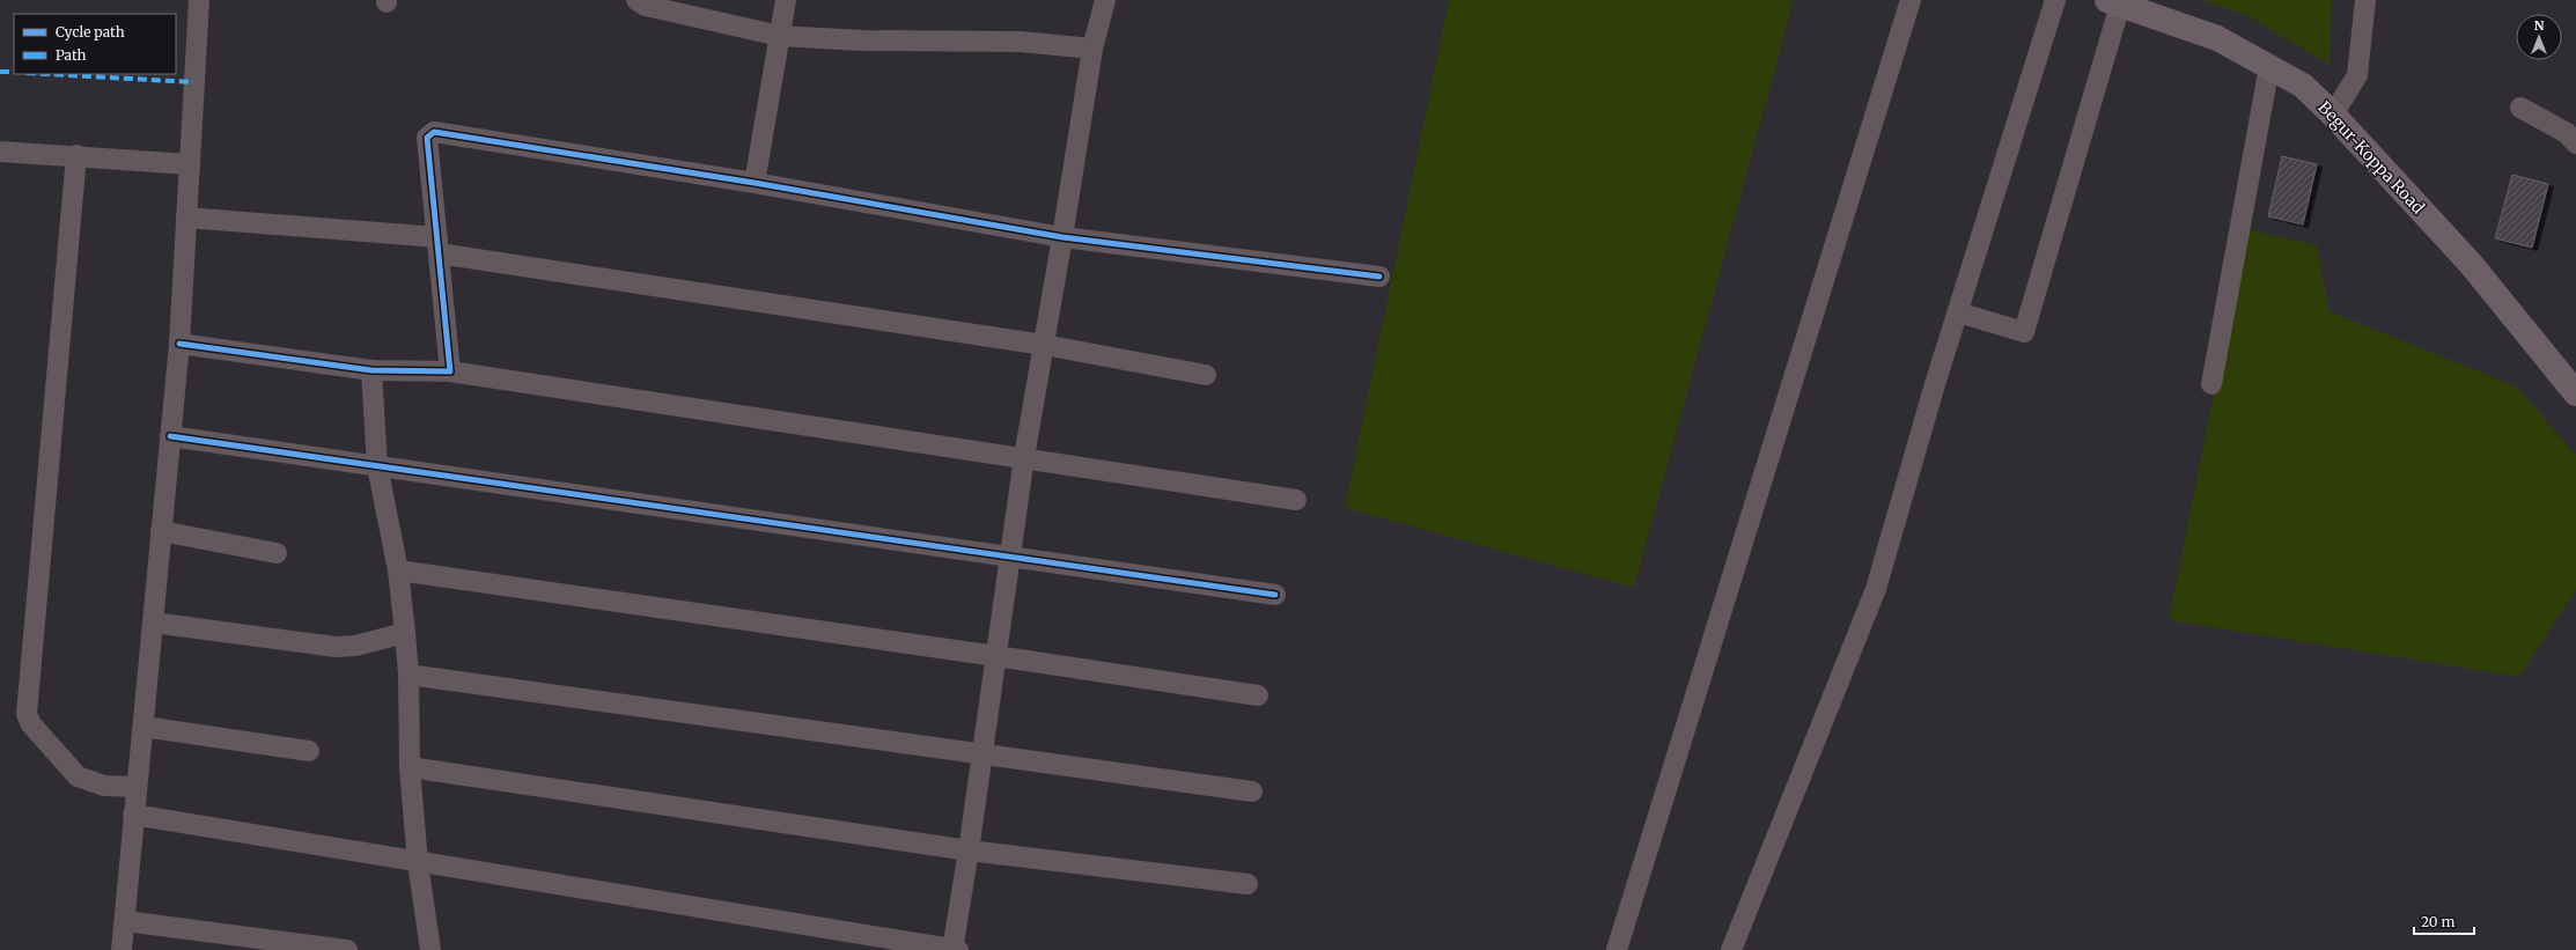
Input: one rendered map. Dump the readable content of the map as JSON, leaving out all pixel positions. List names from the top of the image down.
{
  "streets": {
    "main road": ["Begur-Koppa Road"]
  },
  "legend": ["Cycle path", "Path"],
  "scale_bar": "20 m",
  "north": "top"
}
